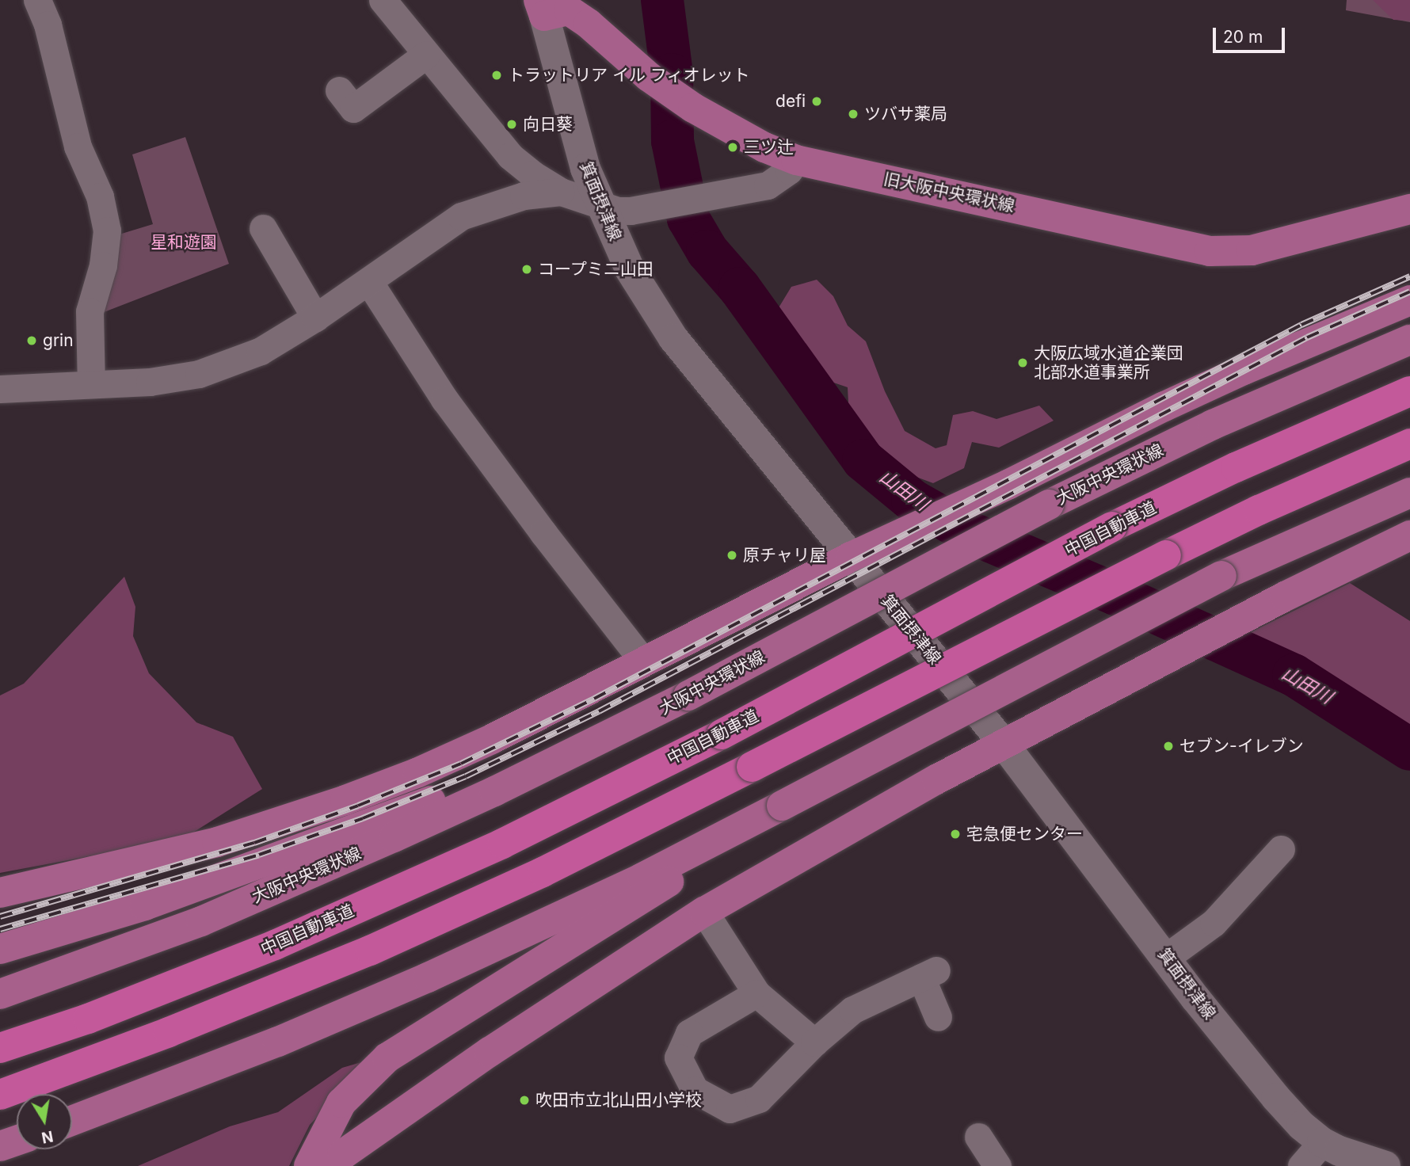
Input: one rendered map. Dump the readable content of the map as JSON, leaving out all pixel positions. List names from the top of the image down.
{
  "streets": {
    "highway": ["中国自動車道"],
    "main road": ["旧大阪中央環状線", "箕面摂津線", "大阪中央環状線"]
  },
  "crossings": [
    ["旧大阪中央環状線", "箕面摂津線"]
  ],
  "water": ["山田川"],
  "parks": ["星和遊園"],
  "places": [
    "トラットリア イル フィオレット",
    "defi",
    "ツバサ薬局",
    "向日葵",
    "三ツ辻",
    "コープミニ山田",
    "grin",
    "大阪広域水道企業団 北部水道事業所",
    "原チャリ屋",
    "セブン-イレブン",
    "宅急便センター",
    "吹田市立北山田小学校"
  ],
  "scale_bar": "20 m",
  "north": "bottom"
}
